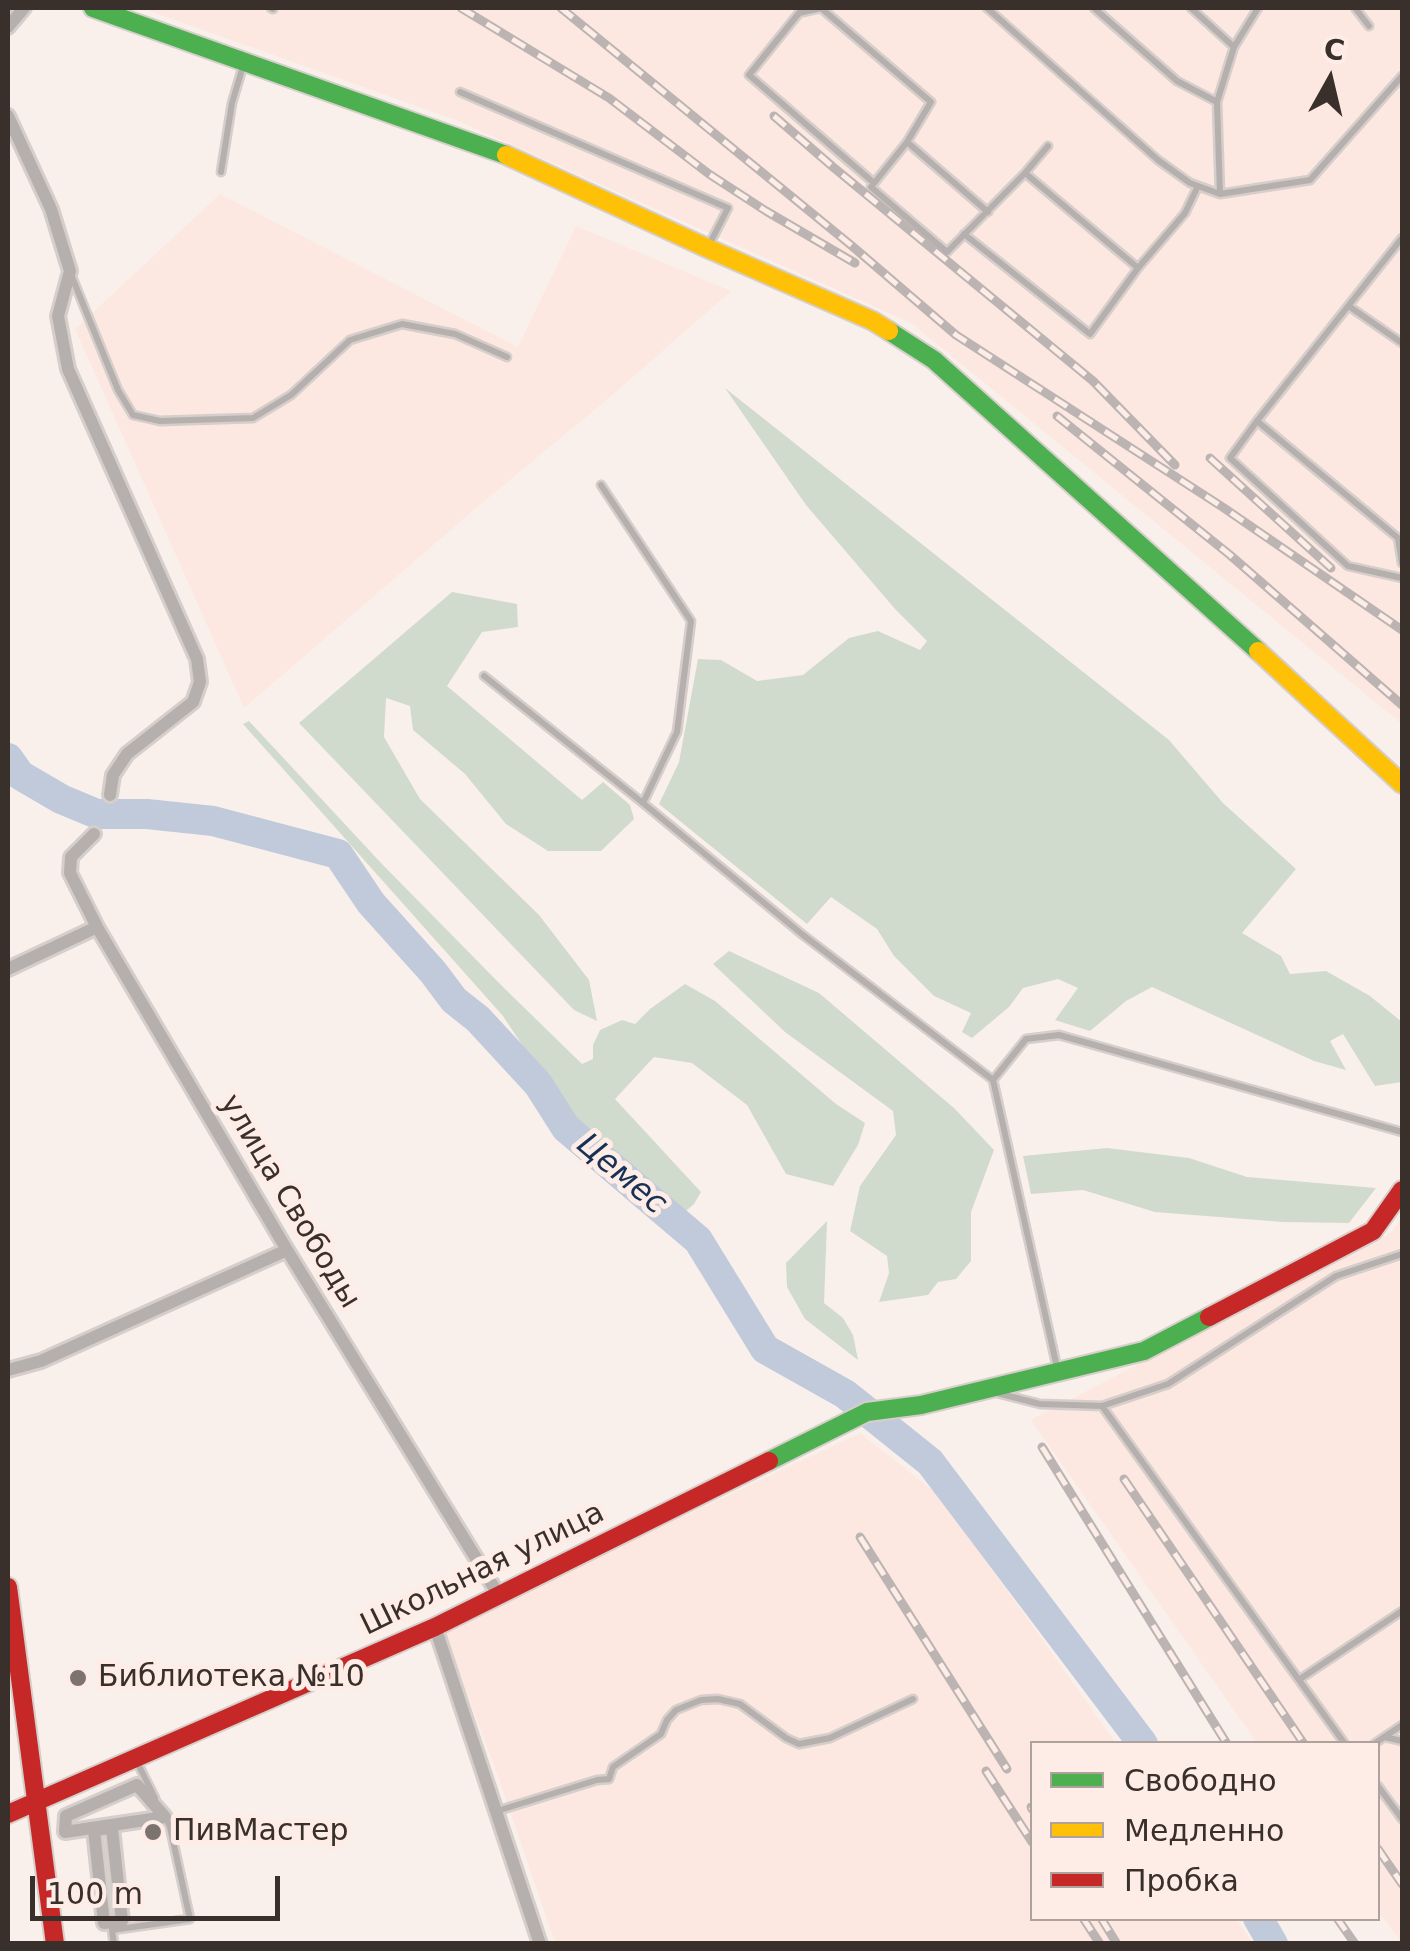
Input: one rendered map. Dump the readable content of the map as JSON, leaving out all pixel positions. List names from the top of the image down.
{
  "streets": {
    "main road": ["Школьная улица"],
    "street": ["улица Свободы"]
  },
  "crossings": [
    ["улица Свободы", "Школьная улица"]
  ],
  "water": ["Цемес"],
  "places": ["Библиотека №10", "ПивМастер"],
  "legend": ["Свободно", "Медленно", "Пробка"],
  "scale_bar": "100 m",
  "north": "top"
}
